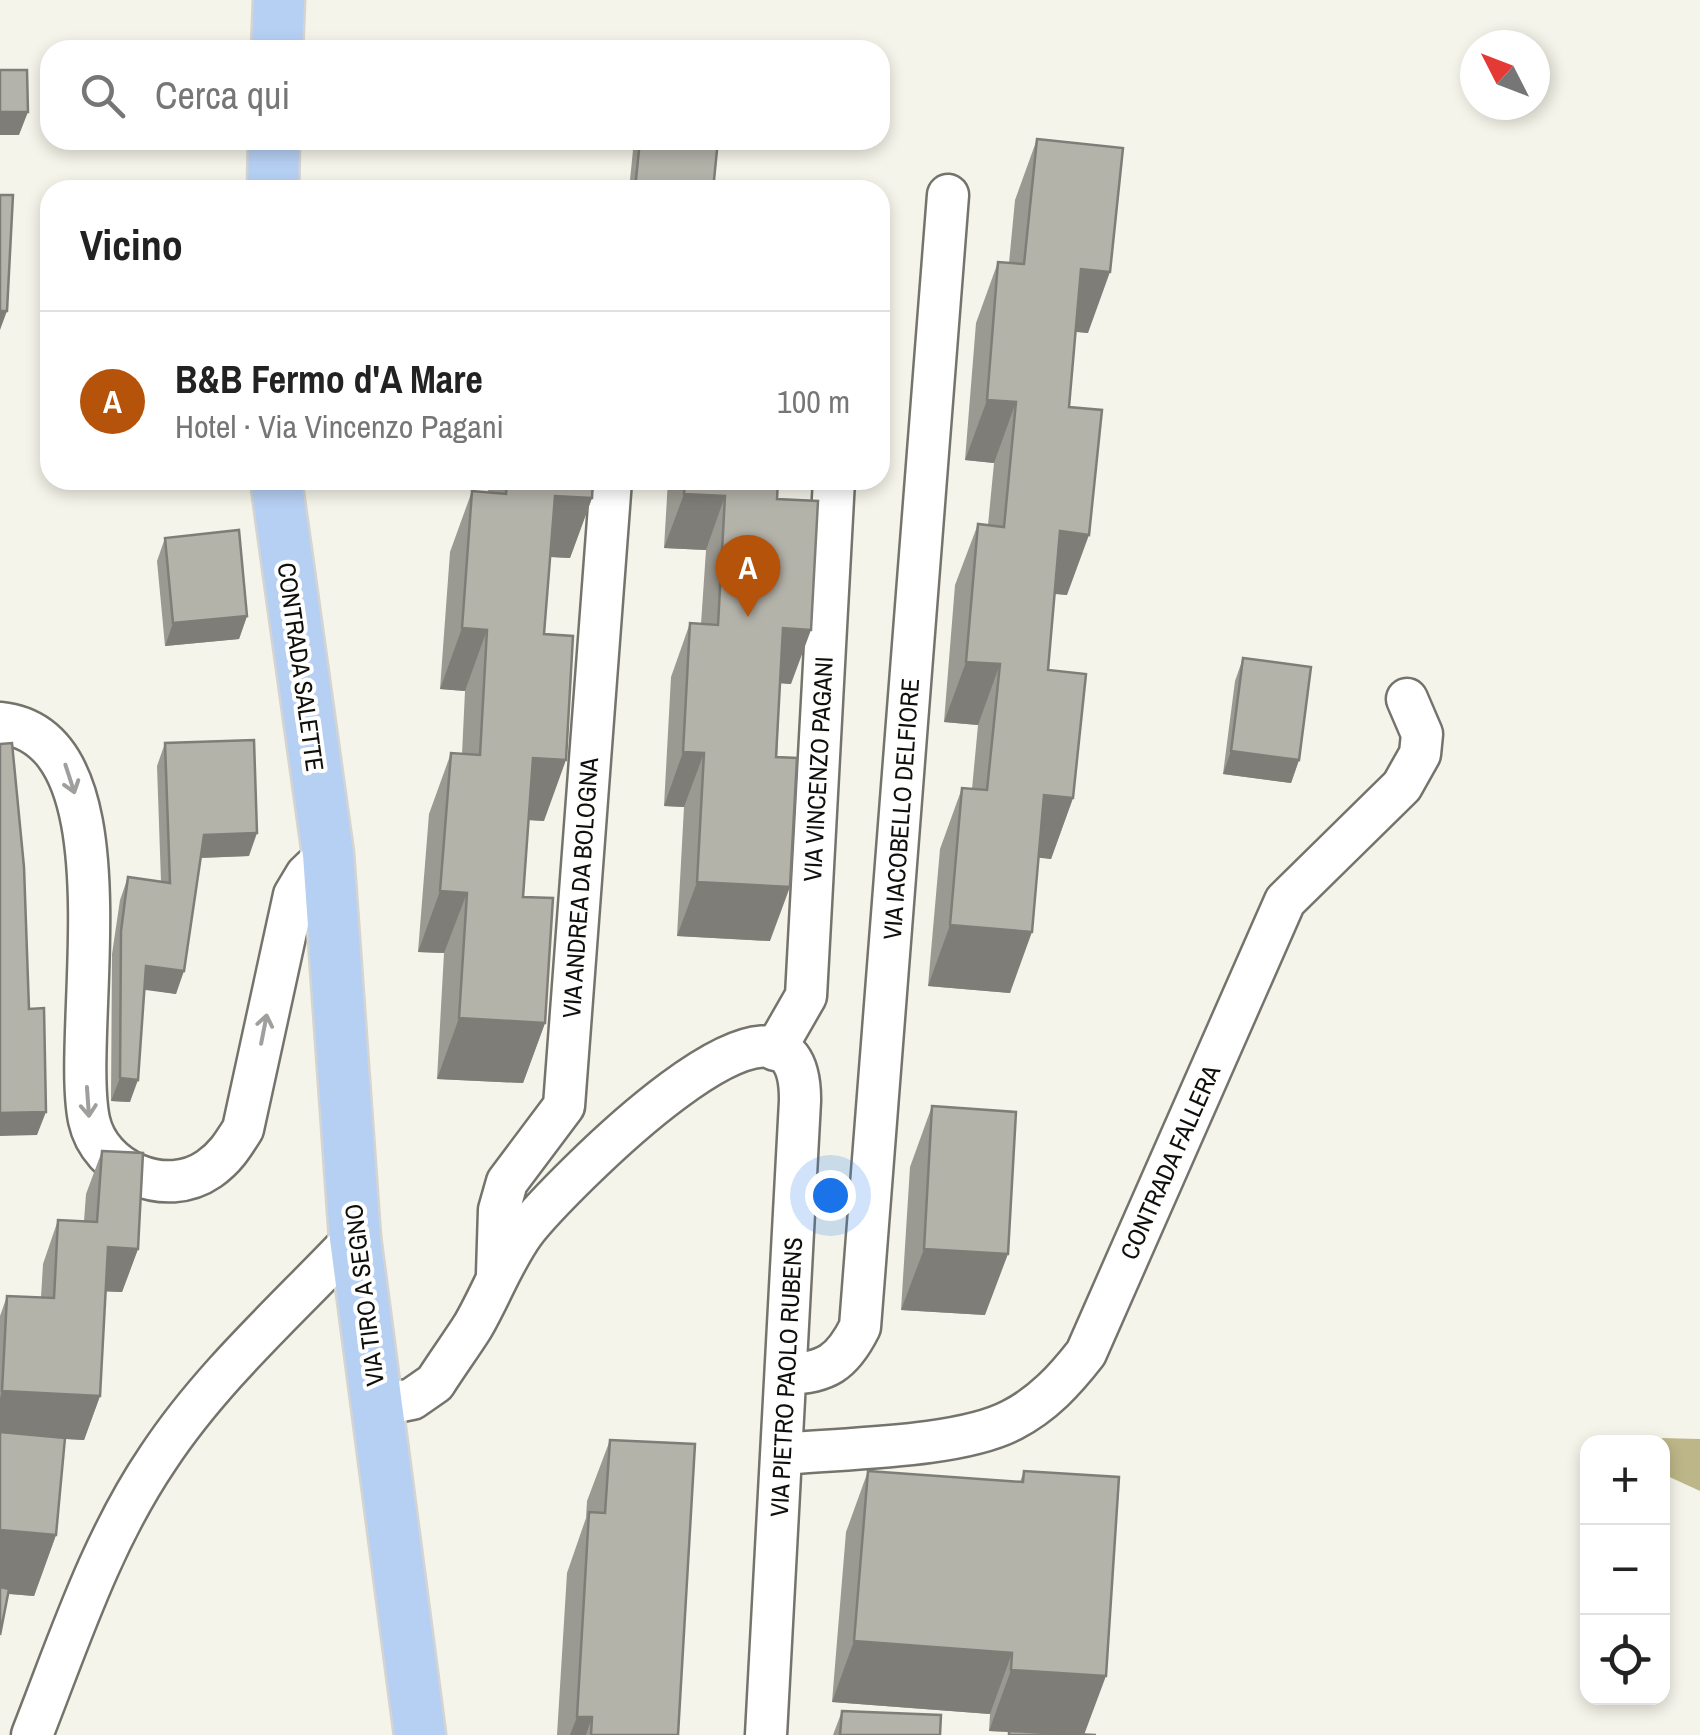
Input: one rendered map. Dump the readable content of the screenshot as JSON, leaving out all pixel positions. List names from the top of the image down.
{
  "streets": {
    "main road": ["CONTRADA SALETTE", "VIA TIRO A SEGNO"],
    "street": [
      "VIA VINCENZO PAGANI",
      "VIA IACOBELLO DELFIORE",
      "VIA ANDREA DA BOLOGNA",
      "CONTRADA FALLERA",
      "VIA PIETRO PAOLO RUBENS"
    ]
  },
  "crossings": [
    ["CONTRADA SALETTE", "VIA TIRO A SEGNO"],
    ["VIA VINCENZO PAGANI", "VIA PIETRO PAOLO RUBENS"],
    ["VIA IACOBELLO DELFIORE", "VIA PIETRO PAOLO RUBENS"],
    ["CONTRADA FALLERA", "VIA PIETRO PAOLO RUBENS"]
  ],
  "north": "top left",
  "page": {
    "search": "Cerca qui",
    "heading": "Vicino",
    "list": [
      {
        "mark": "A",
        "name": "B&B Fermo d'A Mare",
        "note": "Hotel · Via Vincenzo Pagani",
        "value": "100 m"
      }
    ],
    "pins": "A",
    "map_buttons": ["+", "−"]
  }
}
